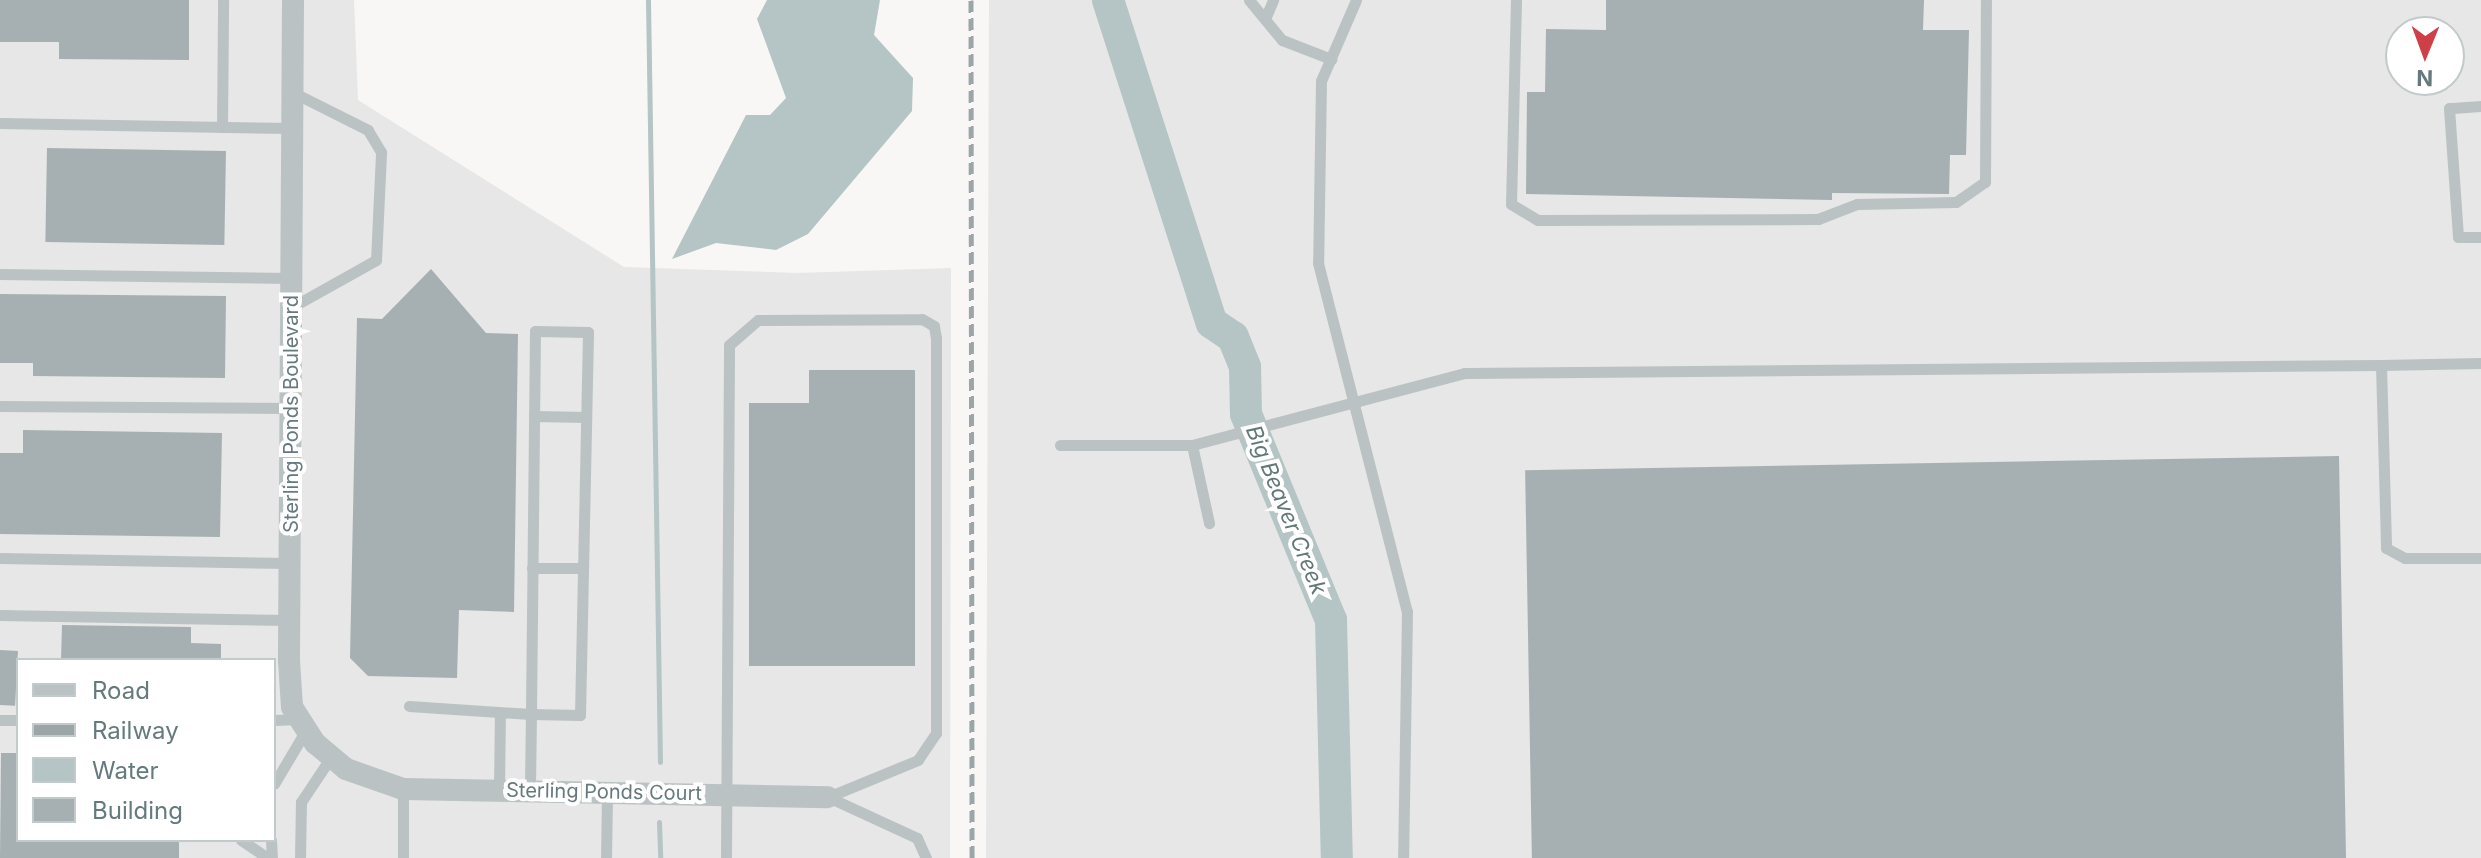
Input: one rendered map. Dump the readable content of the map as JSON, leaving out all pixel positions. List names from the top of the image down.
{
  "streets": {
    "street": ["Sterling Ponds Boulevard", "Sterling Ponds Court"]
  },
  "crossings": [
    ["Sterling Ponds Boulevard", "Sterling Ponds Court"]
  ],
  "water": ["Big Beaver Creek"],
  "legend": [
    "Road",
    "Railway",
    "Water",
    "Building"
  ],
  "north": "bottom"
}
